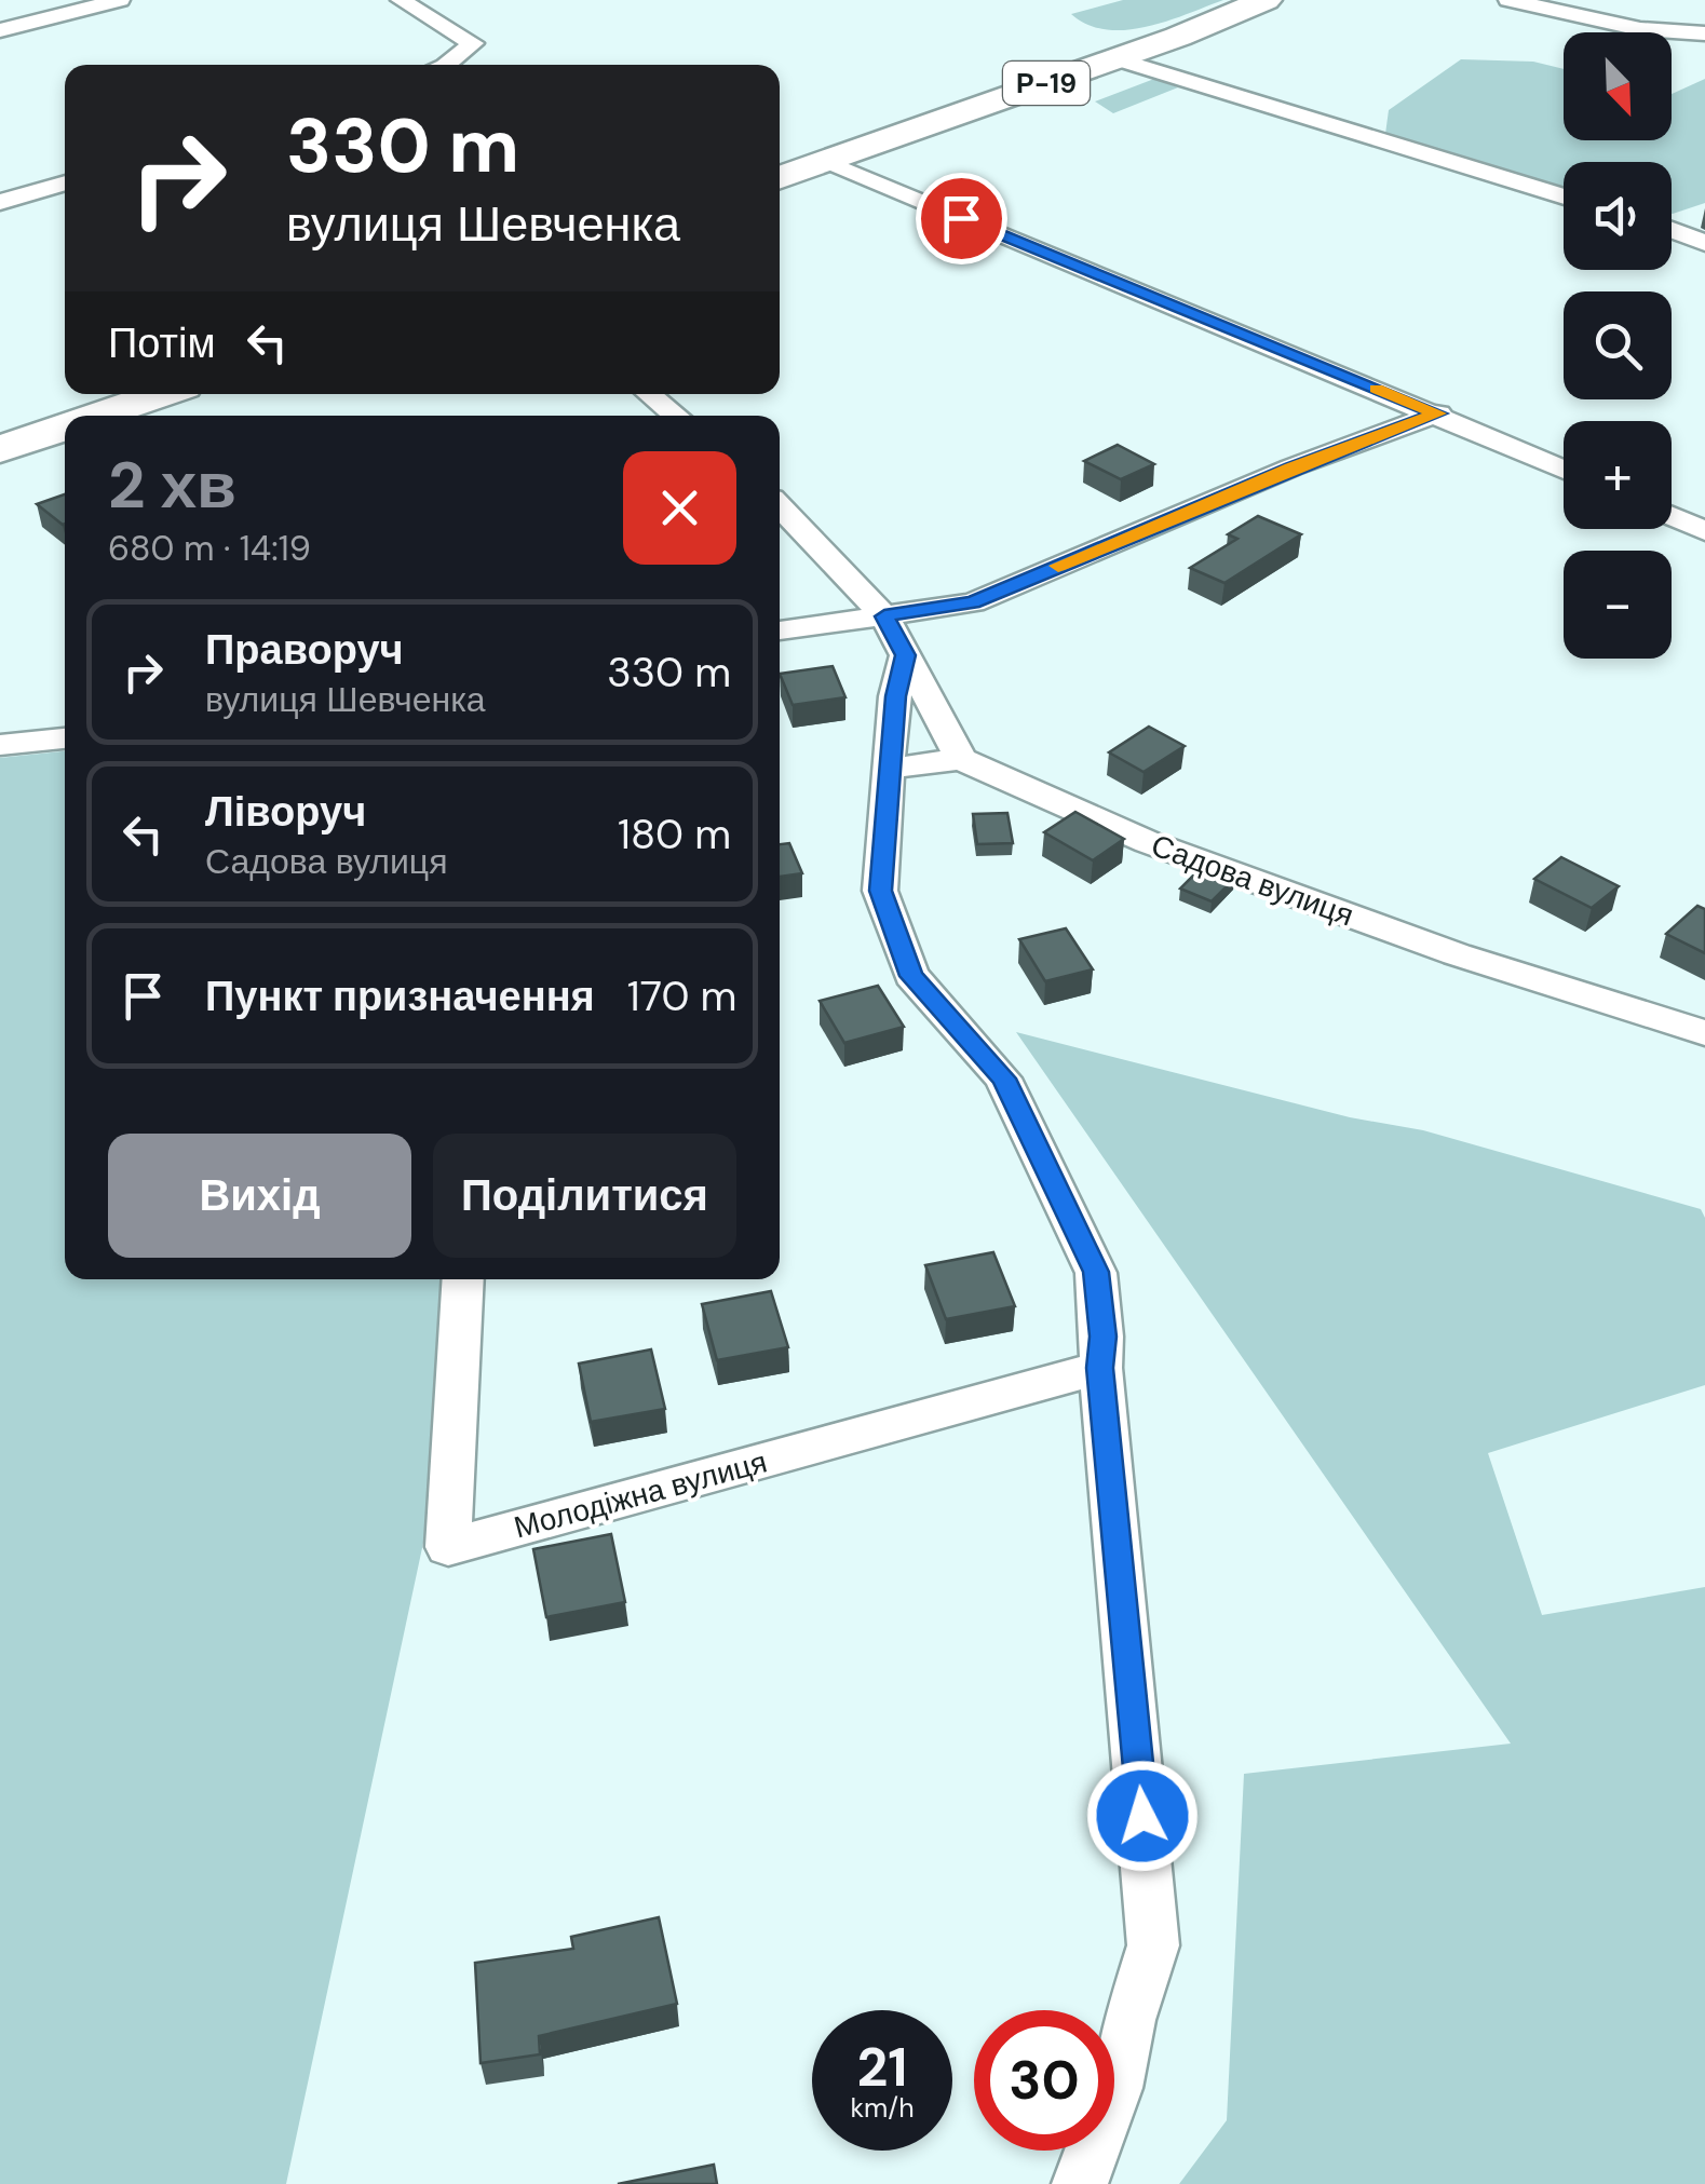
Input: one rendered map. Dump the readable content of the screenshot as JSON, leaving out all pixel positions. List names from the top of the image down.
{
  "streets": {
    "main road": ["Р-19"],
    "street": ["Садова вулиця", "Молодіжна вулиця"]
  },
  "north": "bottom right",
  "page": {
    "map_buttons": ["+", "−"],
    "turn": ["330 m", "вулиця Шевченка"],
    "then": "Потім",
    "heading": ["2 хв", "680 m · 14:19"],
    "list": [
      {
        "name": "Праворуч",
        "note": "вулиця Шевченка",
        "value": "330 m"
      },
      {
        "name": "Ліворуч",
        "note": "Садова вулиця",
        "value": "180 m"
      },
      {
        "name": "Пункт призначення",
        "value": "170 m"
      }
    ],
    "buttons": ["Вихід", "Поділитися"],
    "speed": "21 km/h",
    "limit": "30"
  }
}
